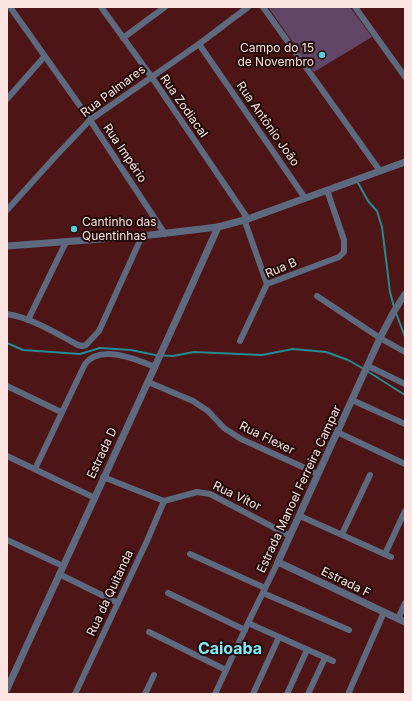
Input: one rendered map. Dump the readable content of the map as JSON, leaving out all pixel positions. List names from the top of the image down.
{
  "streets": {
    "street": [
      "Rua Palmares",
      "Rua Zodiacal",
      "Rua Antônio João",
      "Rua Império",
      "Rua B",
      "Rua Flexer",
      "Estrada D",
      "Estrada Manoel Ferreira Campar",
      "Rua Vítor",
      "Estrada F",
      "Rua da Quitanda"
    ]
  },
  "crossings": [
    ["Rua Palmares", "Rua Zodiacal"],
    ["Rua Palmares", "Rua Antônio João"],
    ["Rua Palmares", "Rua Império"],
    ["Rua Zodiacal", "Rua B"],
    ["Rua Flexer", "Estrada D"],
    ["Rua Flexer", "Estrada Manoel Ferreira Campar"],
    ["Estrada Manoel Ferreira Campar", "Rua Vítor"],
    ["Estrada Manoel Ferreira Campar", "Estrada F"],
    ["Rua Vítor", "Rua da Quitanda"]
  ],
  "districts": ["Caioaba"],
  "places": ["Campo do 15 de Novembro", "Cantinho das Quentinhas"]
}
